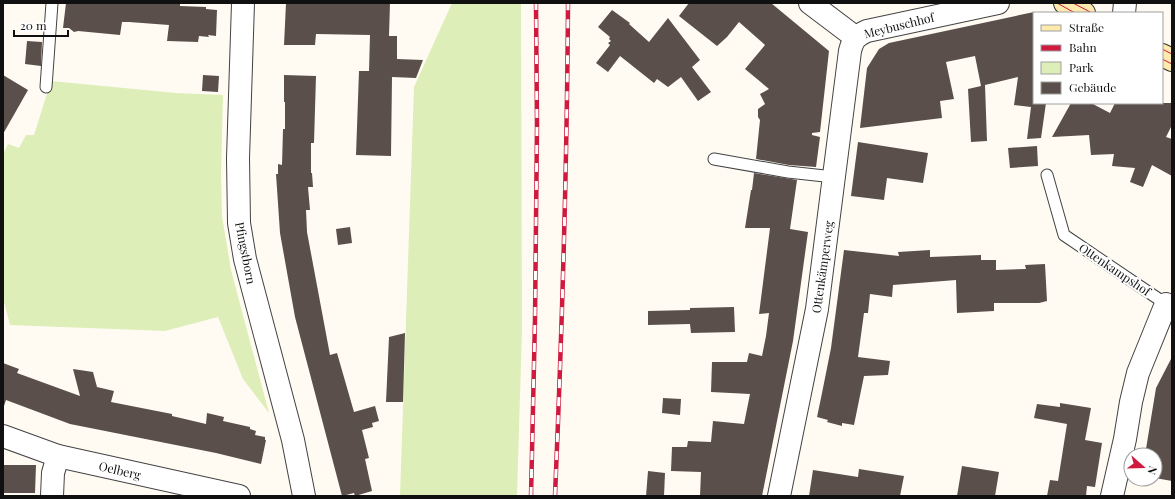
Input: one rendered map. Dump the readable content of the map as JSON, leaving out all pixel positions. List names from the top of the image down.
{
  "streets": {
    "street": [
      "Meybuschhof",
      "Pfingstborn",
      "Ottenkämperweg",
      "Ottenkampshof",
      "Oelberg"
    ]
  },
  "crossings": [
    ["Meybuschhof", "Ottenkämperweg"]
  ],
  "legend": [
    "Straße",
    "Bahn",
    "Park",
    "Gebäude"
  ],
  "scale_bar": "20 m",
  "north": "right"
}
